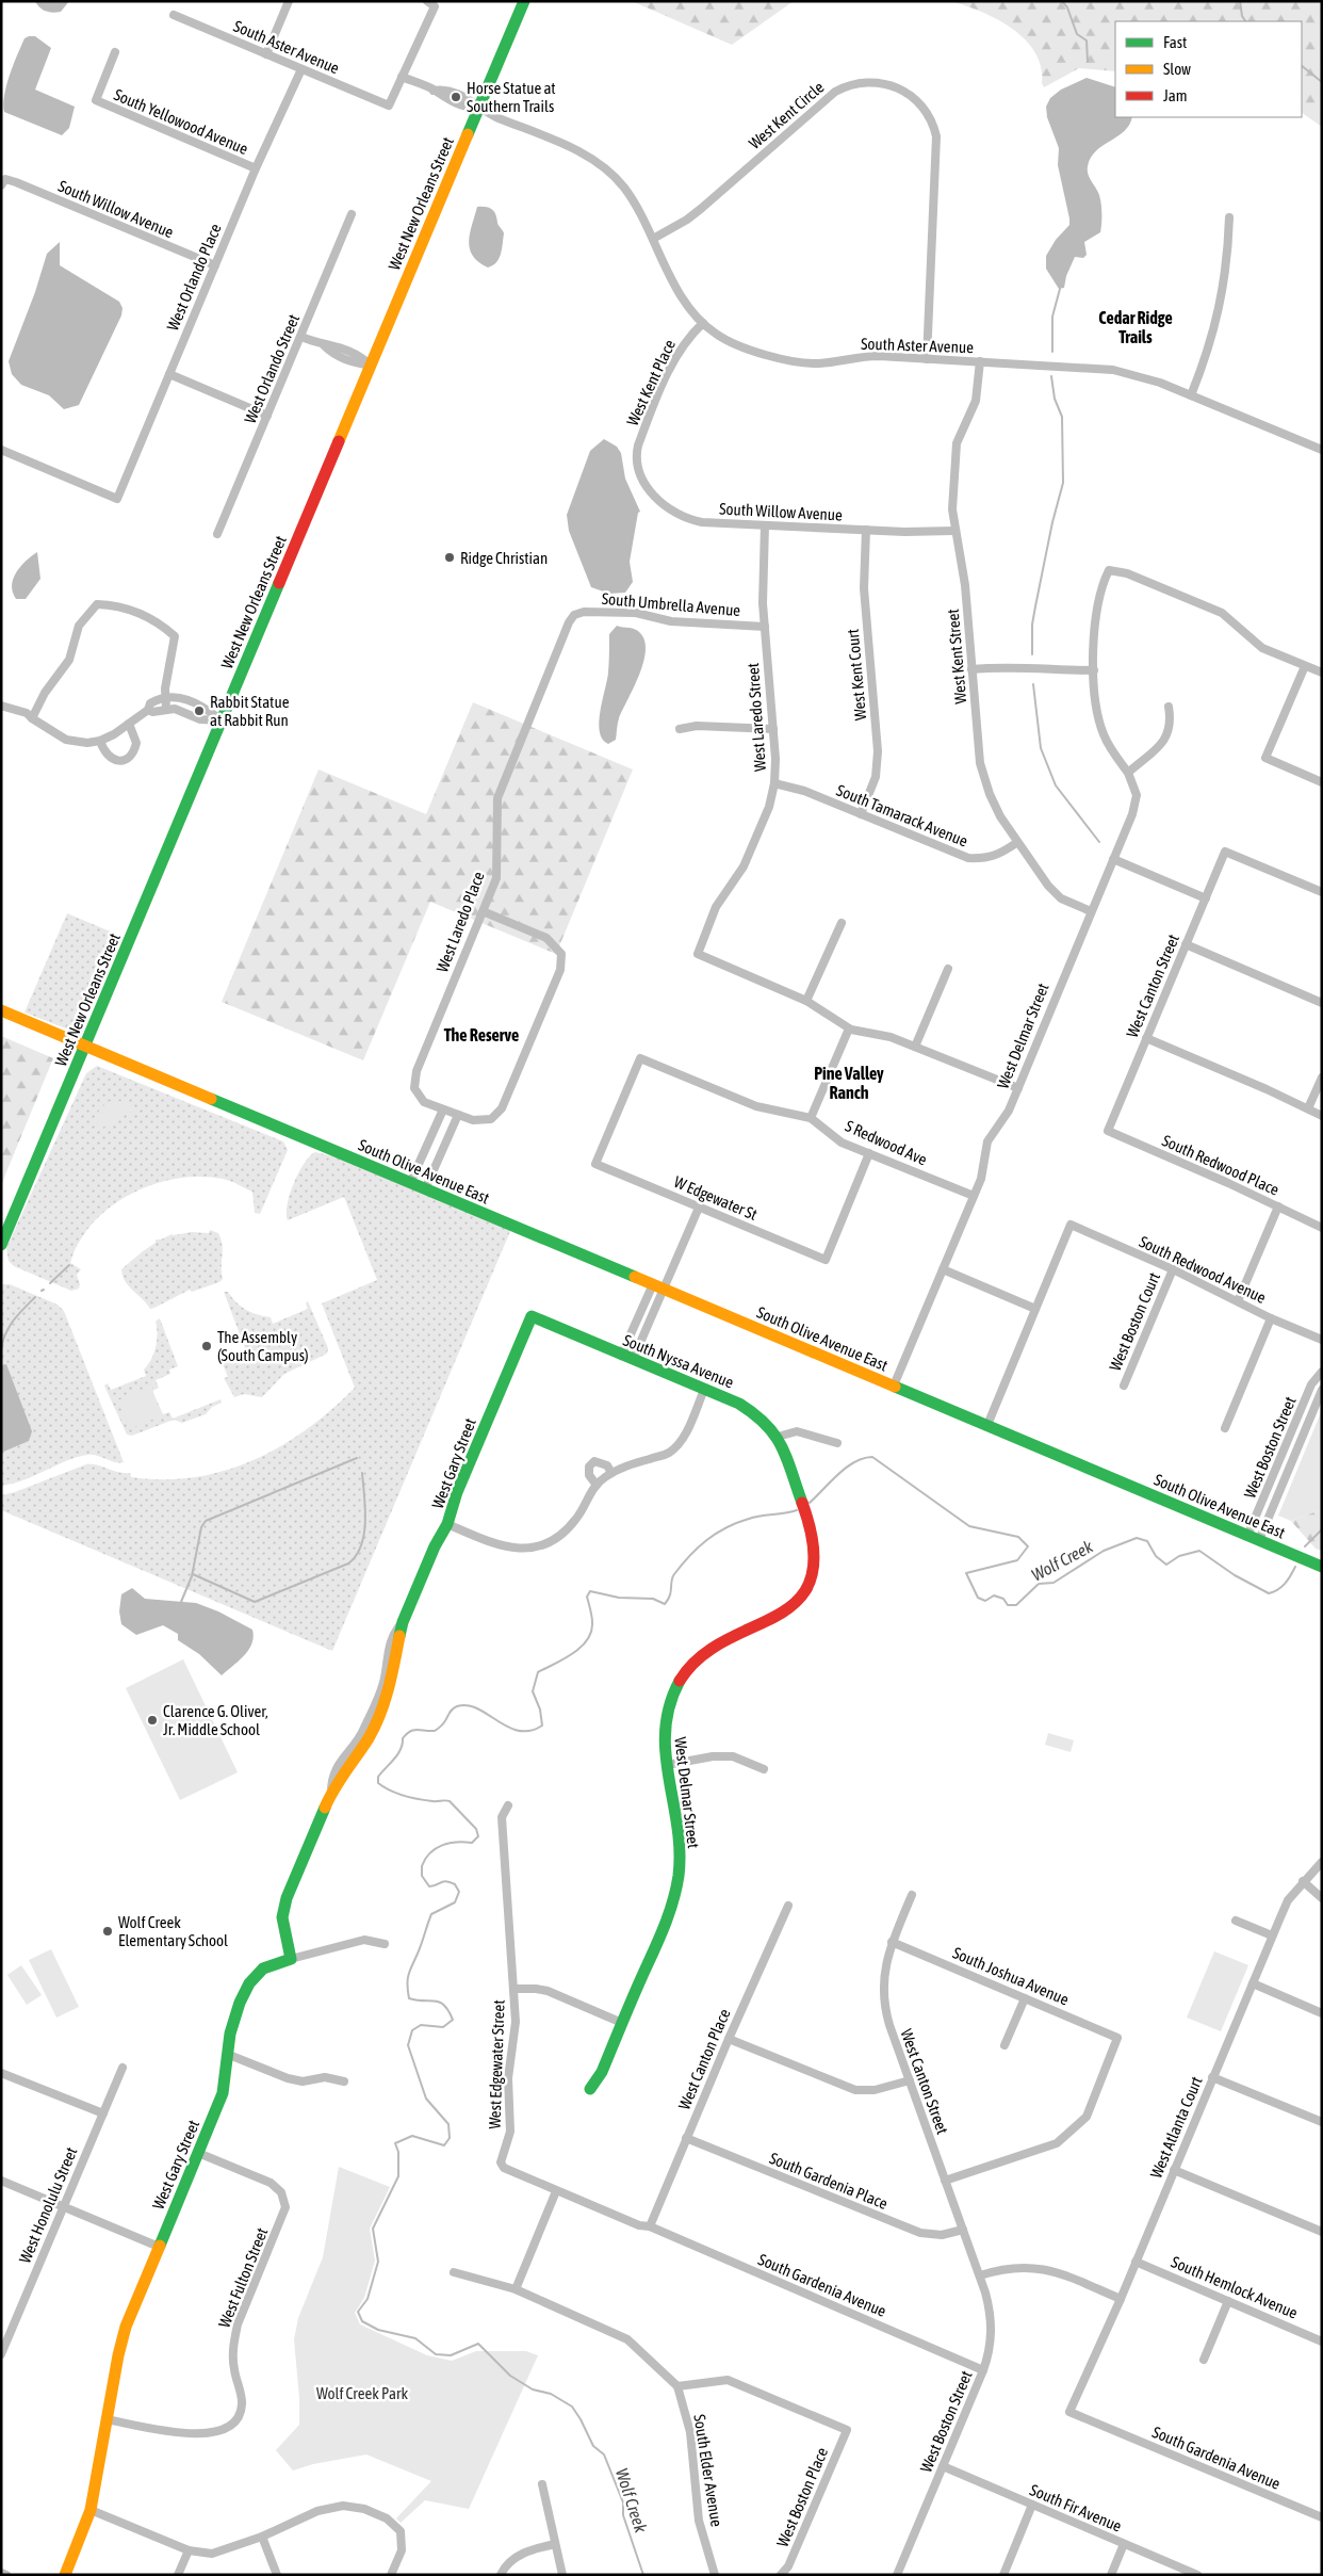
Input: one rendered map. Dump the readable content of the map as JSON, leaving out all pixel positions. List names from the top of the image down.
{
  "streets": {
    "street": [
      "South Aster Avenue",
      "West Kent Circle",
      "South Yellowood Avenue",
      "West New Orleans Street",
      "South Willow Avenue",
      "West Orlando Place",
      "West Orlando Street",
      "West Kent Place",
      "South Umbrella Avenue",
      "West Kent Street",
      "West Kent Court",
      "West Laredo Street",
      "South Tamarack Avenue",
      "West Laredo Place",
      "West Canton Street",
      "West Delmar Street",
      "S Redwood Ave",
      "South Redwood Place",
      "South Olive Avenue East",
      "W Edgewater St",
      "South Redwood Avenue",
      "West Boston Court",
      "South Nyssa Avenue",
      "West Boston Street",
      "West Gary Street",
      "South Joshua Avenue",
      "West Canton Place",
      "West Edgewater Street",
      "West Atlanta Court",
      "South Gardenia Place",
      "West Honolulu Street",
      "West Fulton Street",
      "South Gardenia Avenue",
      "South Hemlock Avenue",
      "South Elder Avenue",
      "West Boston Place",
      "South Fir Avenue"
    ]
  },
  "crossings": [
    ["South Aster Avenue", "West Kent Circle"],
    ["South Aster Avenue", "West New Orleans Street"],
    ["South Aster Avenue", "West Orlando Place"],
    ["South Aster Avenue", "West Kent Place"],
    ["South Aster Avenue", "West Kent Street"],
    ["South Yellowood Avenue", "West Orlando Place"],
    ["West New Orleans Street", "South Olive Avenue East"],
    ["South Willow Avenue", "West Orlando Place"],
    ["South Willow Avenue", "West Kent Place"],
    ["South Willow Avenue", "West Kent Street"],
    ["South Willow Avenue", "West Kent Court"],
    ["South Willow Avenue", "West Laredo Street"],
    ["South Umbrella Avenue", "West Laredo Street"],
    ["South Umbrella Avenue", "West Laredo Place"],
    ["West Kent Street", "South Tamarack Avenue"],
    ["West Kent Street", "West Delmar Street"],
    ["West Kent Court", "South Tamarack Avenue"],
    ["West Laredo Street", "South Tamarack Avenue"],
    ["West Canton Street", "South Redwood Place"],
    ["West Canton Street", "West Boston Street"],
    ["West Canton Street", "South Joshua Avenue"],
    ["West Canton Street", "South Gardenia Place"],
    ["West Delmar Street", "S Redwood Ave"],
    ["West Delmar Street", "South Olive Avenue East"],
    ["West Delmar Street", "South Nyssa Avenue"],
    ["S Redwood Ave", "W Edgewater St"],
    ["South Olive Avenue East", "West Boston Street"],
    ["South Redwood Avenue", "West Boston Court"],
    ["South Nyssa Avenue", "West Gary Street"],
    ["West Boston Street", "South Gardenia Avenue"],
    ["West Boston Street", "South Fir Avenue"],
    ["West Gary Street", "West Fulton Street"],
    ["West Canton Place", "West Edgewater Street"],
    ["West Canton Place", "South Gardenia Place"],
    ["West Canton Place", "South Gardenia Avenue"],
    ["West Edgewater Street", "South Gardenia Avenue"],
    ["West Atlanta Court", "South Gardenia Avenue"],
    ["West Atlanta Court", "South Hemlock Avenue"],
    ["South Elder Avenue", "West Boston Place"]
  ],
  "districts": ["Cedar Ridge Trails", "The Reserve", "Pine Valley Ranch"],
  "water": ["Wolf Creek"],
  "parks": ["Wolf Creek Park"],
  "places": [
    "Horse Statue at Southern Trails",
    "Ridge Christian",
    "Rabbit Statue at Rabbit Run",
    "The Assembly (South Campus)",
    "Clarence G. Oliver, Jr. Middle School",
    "Wolf Creek Elementary School"
  ],
  "legend": ["Fast", "Slow", "Jam"]
}
